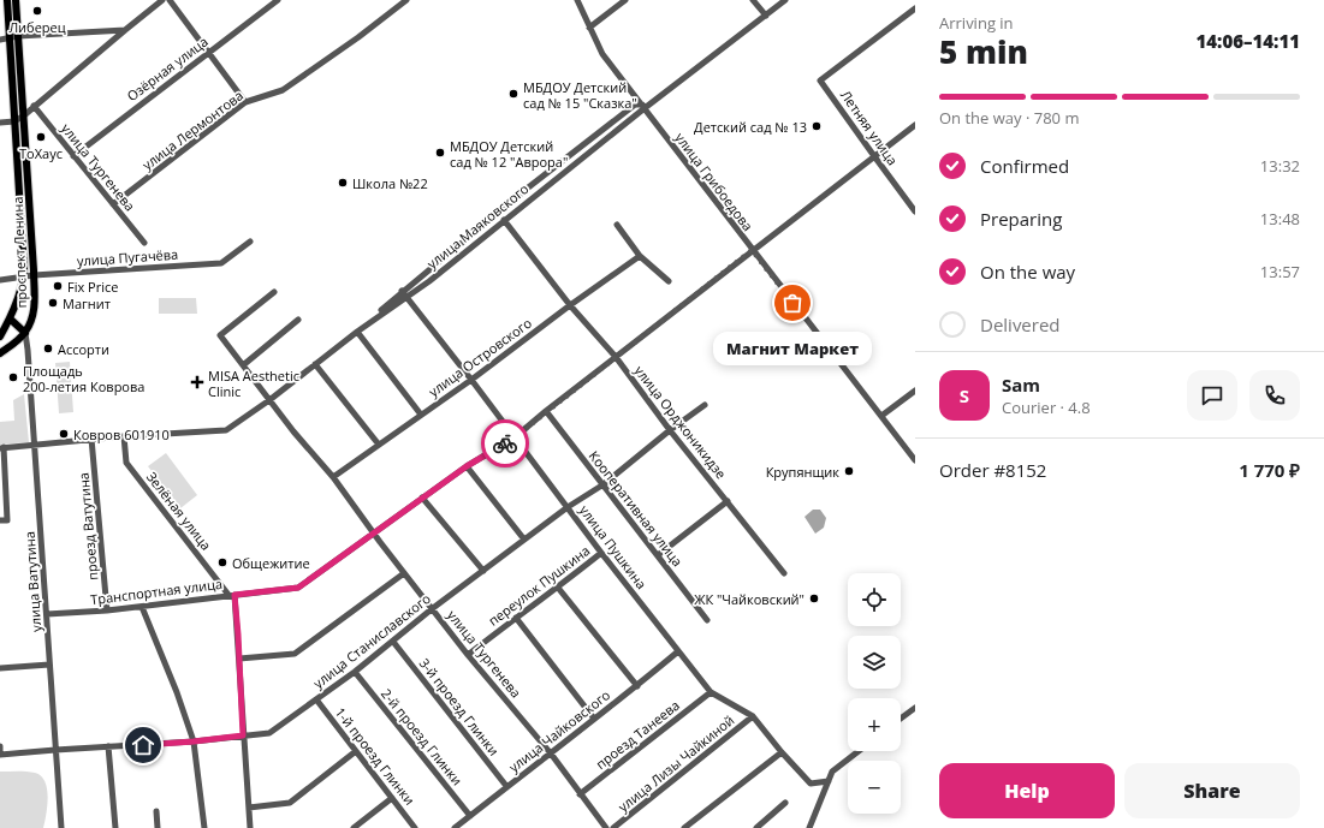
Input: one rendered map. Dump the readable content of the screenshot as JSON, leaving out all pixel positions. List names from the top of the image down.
{
  "streets": {
    "main road": ["проспект Ленина"],
    "street": [
      "Озёрная улица",
      "Летняя улица",
      "улица Лермонтова",
      "улица Тургенева",
      "улица Грибоедова",
      "улица Маяковского",
      "улица Пугачёва",
      "улица Островского",
      "улица Орджоникидзе",
      "Кооперативная улица",
      "Зелёная улица",
      "проезд Ватутина",
      "улица Пушкина",
      "улица Ватутина",
      "переулок Пушкина",
      "Транспортная улица",
      "улица Станиславского",
      "3-й проезд Глинки",
      "улица Чайковского",
      "проезд Танеева",
      "2-й проезд Глинки",
      "1-й проезд Глинки",
      "улица Лизы Чайкиной"
    ]
  },
  "crossings": [
    ["Озёрная улица", "улица Тургенева"],
    ["Летняя улица", "Транспортная улица"],
    ["улица Лермонтова", "улица Тургенева"],
    ["улица Тургенева", "улица Островского"],
    ["улица Тургенева", "переулок Пушкина"],
    ["улица Тургенева", "Транспортная улица"],
    ["улица Тургенева", "улица Станиславского"],
    ["улица Тургенева", "улица Чайковского"],
    ["улица Тургенева", "проезд Танеева"],
    ["улица Грибоедова", "улица Маяковского"],
    ["улица Грибоедова", "Транспортная улица"],
    ["улица Маяковского", "улица Орджоникидзе"],
    ["улица Маяковского", "улица Пушкина"],
    ["проспект Ленина", "улица Пугачёва"],
    ["проспект Ленина", "улица Ватутина"],
    ["улица Островского", "улица Орджоникидзе"],
    ["улица Островского", "улица Пушкина"],
    ["улица Орджоникидзе", "Транспортная улица"],
    ["улица Орджоникидзе", "улица Станиславского"],
    ["Кооперативная улица", "Транспортная улица"],
    ["Кооперативная улица", "улица Станиславского"],
    ["Зелёная улица", "Транспортная улица"],
    ["проезд Ватутина", "Транспортная улица"],
    ["улица Пушкина", "переулок Пушкина"],
    ["улица Пушкина", "Транспортная улица"],
    ["улица Пушкина", "улица Станиславского"],
    ["улица Пушкина", "улица Чайковского"],
    ["улица Пушкина", "проезд Танеева"],
    ["улица Пушкина", "улица Лизы Чайкиной"],
    ["улица Ватутина", "Транспортная улица"],
    ["улица Ватутина", "улица Станиславского"],
    ["улица Станиславского", "3-й проезд Глинки"],
    ["улица Станиславского", "2-й проезд Глинки"],
    ["улица Станиславского", "1-й проезд Глинки"],
    ["3-й проезд Глинки", "улица Чайковского"],
    ["улица Чайковского", "2-й проезд Глинки"]
  ],
  "places": {
    "other": [
      "Либерец",
      "МБДОУ Детский сад № 15 \"Сказка\"",
      "Детский сад № 13",
      "ТоХаус",
      "МБДОУ Детский сад № 12 \"Аврора\"",
      "Школа №22",
      "Fix Price",
      "Магнит",
      "Магнит Маркет",
      "Ассорти",
      "Площадь 200-летия Коврова",
      "Ковров 601910",
      "Крупянщик",
      "Общежитие",
      "ЖК \"Чайковский\""
    ],
    "health": ["MISA Aesthetic Clinic"]
  },
  "page": {
    "heading": ["5 min", "Arriving in", "14:06–14:11"],
    "panel": [
      "Sam",
      "Courier · 4.8",
      "Order #8152",
      "1 770 ₽"
    ],
    "bar": "On the way · 780 m",
    "list": [
      ["Confirmed", "13:32"],
      ["Preparing", "13:48"],
      ["On the way", "13:57"],
      "Delivered"
    ],
    "bubble": "Магнит Маркет",
    "round": "S",
    "map_buttons": ["+", "−"],
    "buttons": ["Help", "Share"]
  }
}
